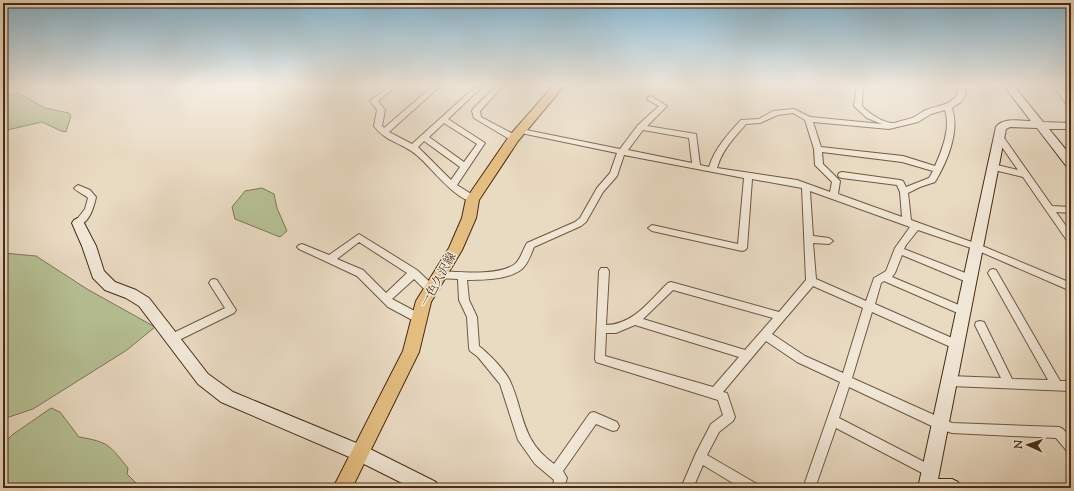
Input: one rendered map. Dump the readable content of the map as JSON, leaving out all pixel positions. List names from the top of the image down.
{
  "streets": {
    "main road": ["一色久沢線"]
  },
  "north": "left"
}
